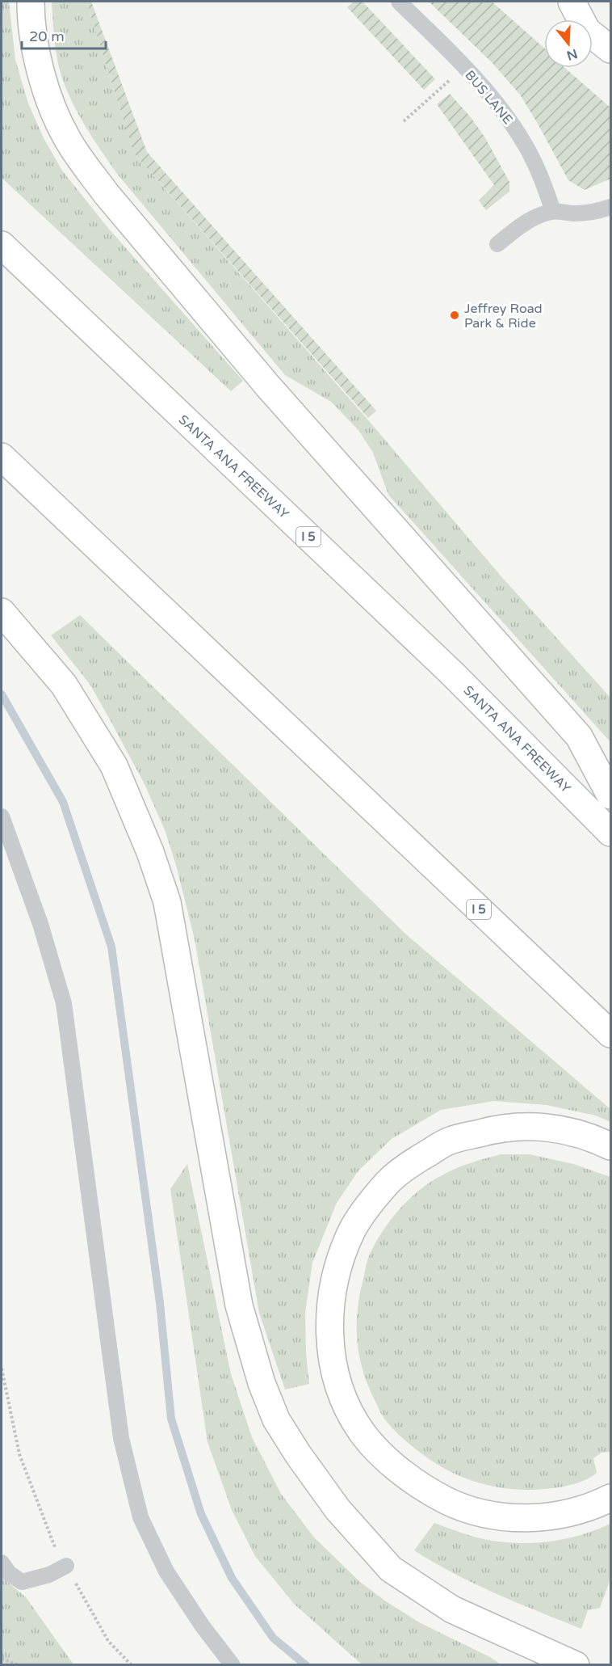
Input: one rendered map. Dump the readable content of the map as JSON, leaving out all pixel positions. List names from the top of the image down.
{
  "streets": {
    "main road": ["SANTA ANA FREEWAY", "I 5"],
    "lane": ["BUS LANE"]
  },
  "places": ["Jeffrey Road Park & Ride"],
  "scale_bar": "20 m",
  "north": "bottom"
}
